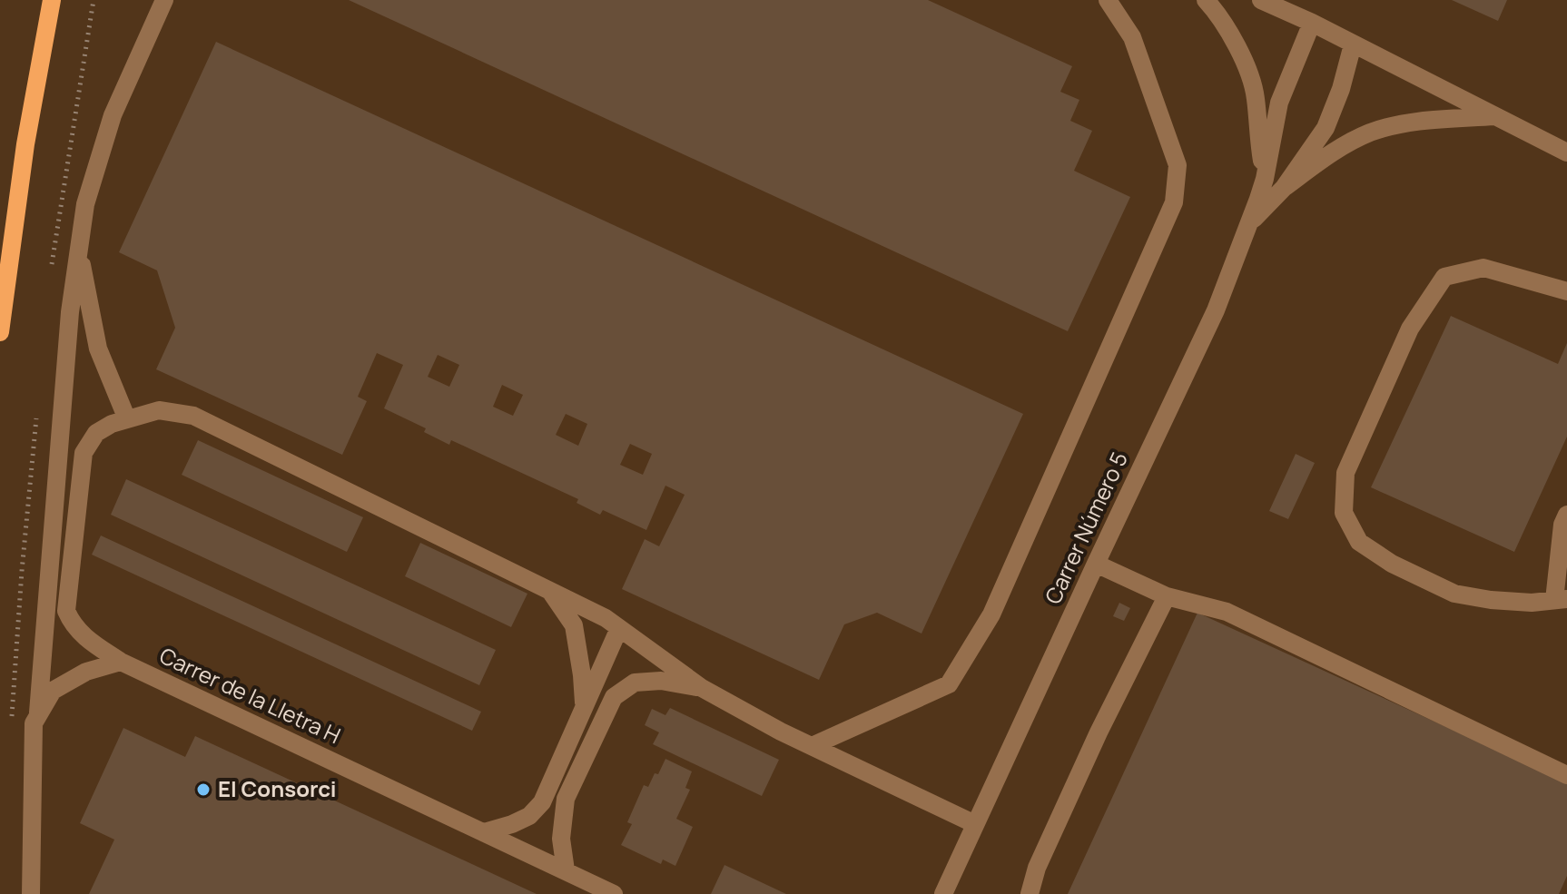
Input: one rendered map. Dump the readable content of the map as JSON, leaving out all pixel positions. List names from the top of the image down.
{
  "streets": {
    "street": ["Carrer Número 5", "Carrer de la Lletra H"]
  },
  "places": ["El Consorci"]
}
